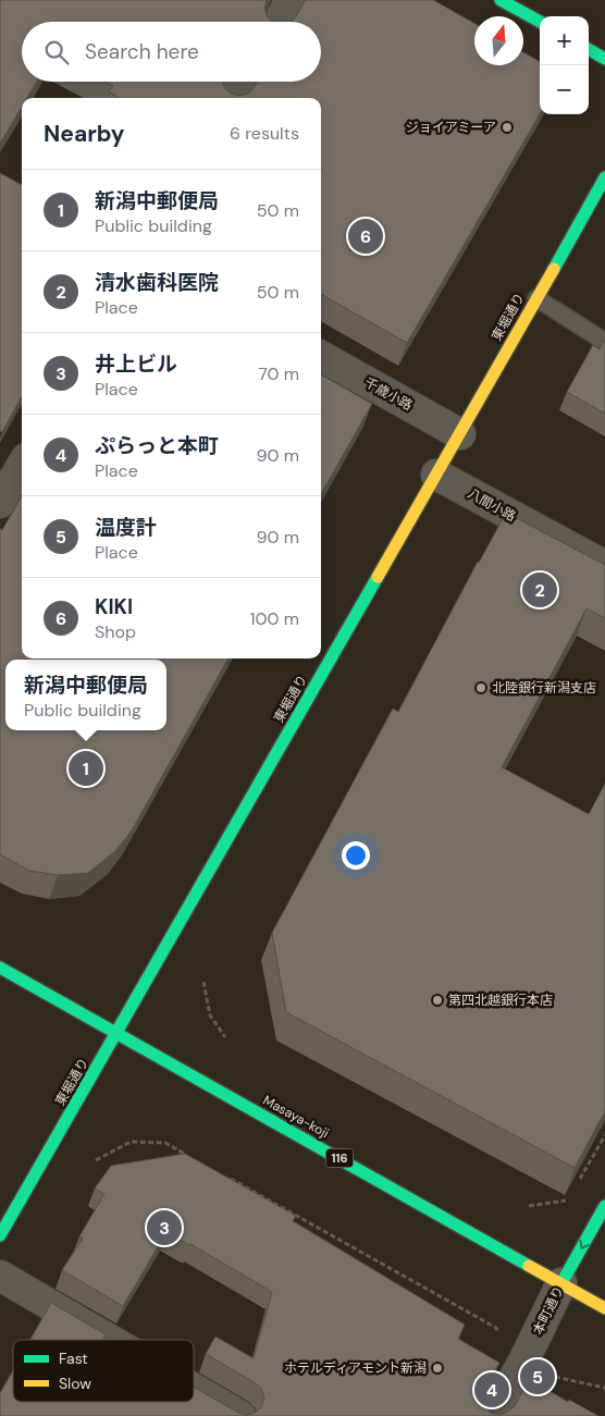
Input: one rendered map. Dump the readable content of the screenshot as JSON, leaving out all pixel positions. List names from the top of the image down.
{
  "streets": {
    "main road": [
      "東堀通り",
      "Masaya-koji",
      "116",
      "本町通り"
    ],
    "street": ["千歳小路", "八間小路"]
  },
  "crossings": [
    ["東堀通り", "千歳小路"],
    ["東堀通り", "八間小路"],
    ["東堀通り", "Masaya-koji"],
    ["Masaya-koji", "本町通り"]
  ],
  "one_way": ["本町通り"],
  "places": [
    "ジョイアミーア",
    "北陸銀行新潟支店",
    "第四北越銀行本店",
    "ホテルディアモント新潟"
  ],
  "legend": ["Fast", "Slow"],
  "north": "top",
  "page": {
    "map_buttons": ["+", "−"],
    "search": "Search here",
    "heading": ["Nearby", "6 results"],
    "list": [
      {
        "mark": "1",
        "name": "新潟中郵便局",
        "note": "Public building",
        "value": "50 m"
      },
      {
        "mark": "2",
        "name": "清水歯科医院",
        "note": "Place",
        "value": "50 m"
      },
      {
        "mark": "3",
        "name": "井上ビル",
        "note": "Place",
        "value": "70 m"
      },
      {
        "mark": "4",
        "name": "ぷらっと本町",
        "note": "Place",
        "value": "90 m"
      },
      {
        "mark": "5",
        "name": "温度計",
        "note": "Place",
        "value": "90 m"
      },
      {
        "mark": "6",
        "name": "KIKI",
        "note": "Shop",
        "value": "100 m"
      }
    ],
    "pins": [
      "6",
      "2",
      "1",
      "3",
      "5",
      "4"
    ],
    "popup": ["新潟中郵便局", "Public building"]
  }
}
